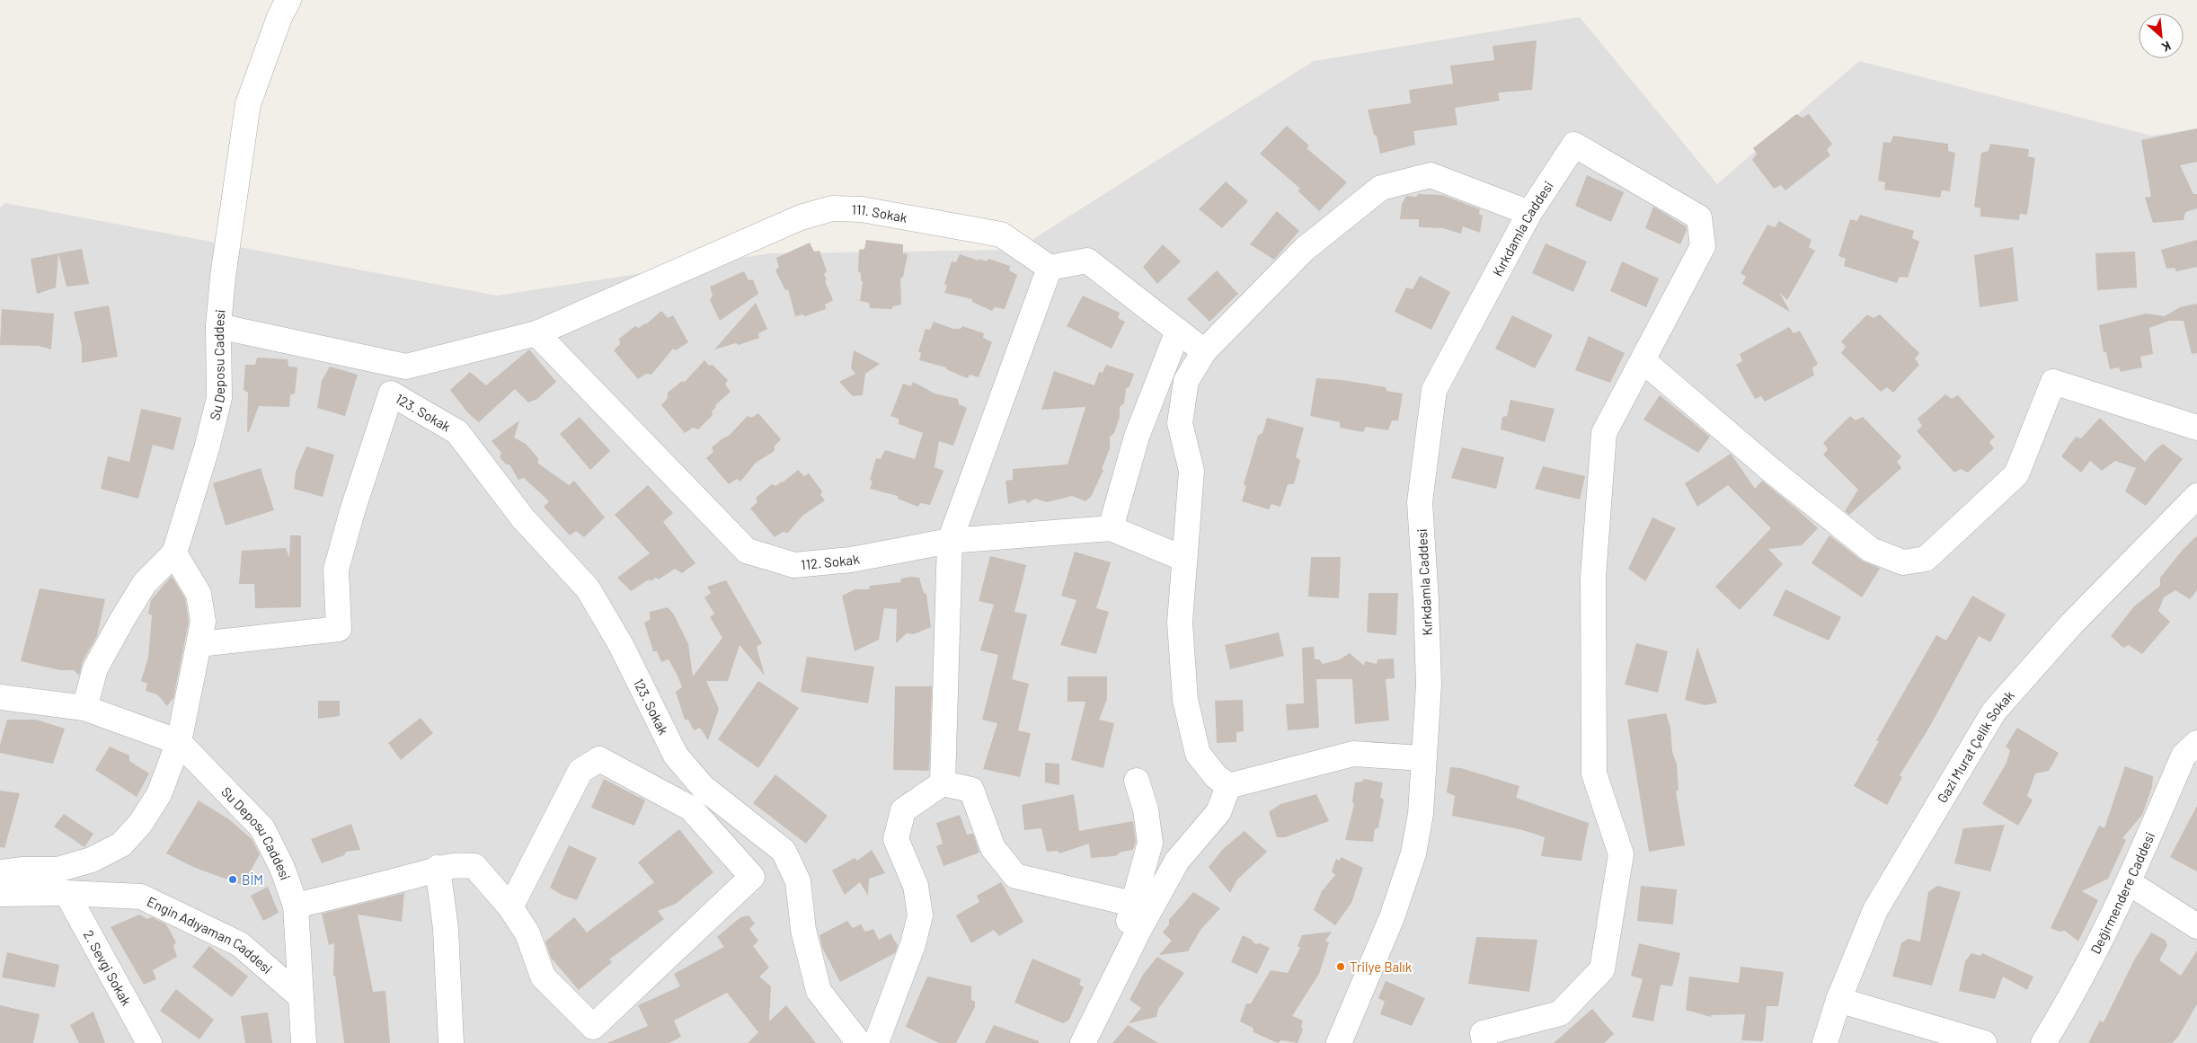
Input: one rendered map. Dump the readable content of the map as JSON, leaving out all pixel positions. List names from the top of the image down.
{
  "streets": {
    "street": [
      "111. Sokak",
      "Kırkdamla Caddesi",
      "Su Deposu Caddesi",
      "123. Sokak",
      "112. Sokak",
      "Gazi Murat Çelik Sokak",
      "Değirmendere Caddesi",
      "Engin Adıyaman Caddesi",
      "2. Sevgi Sokak"
    ]
  },
  "crossings": [
    ["111. Sokak", "112. Sokak"],
    ["Su Deposu Caddesi", "Engin Adıyaman Caddesi"],
    ["Engin Adıyaman Caddesi", "2. Sevgi Sokak"]
  ],
  "places": ["BİM", "Trilye Balık"],
  "north": "bottom right"
}
